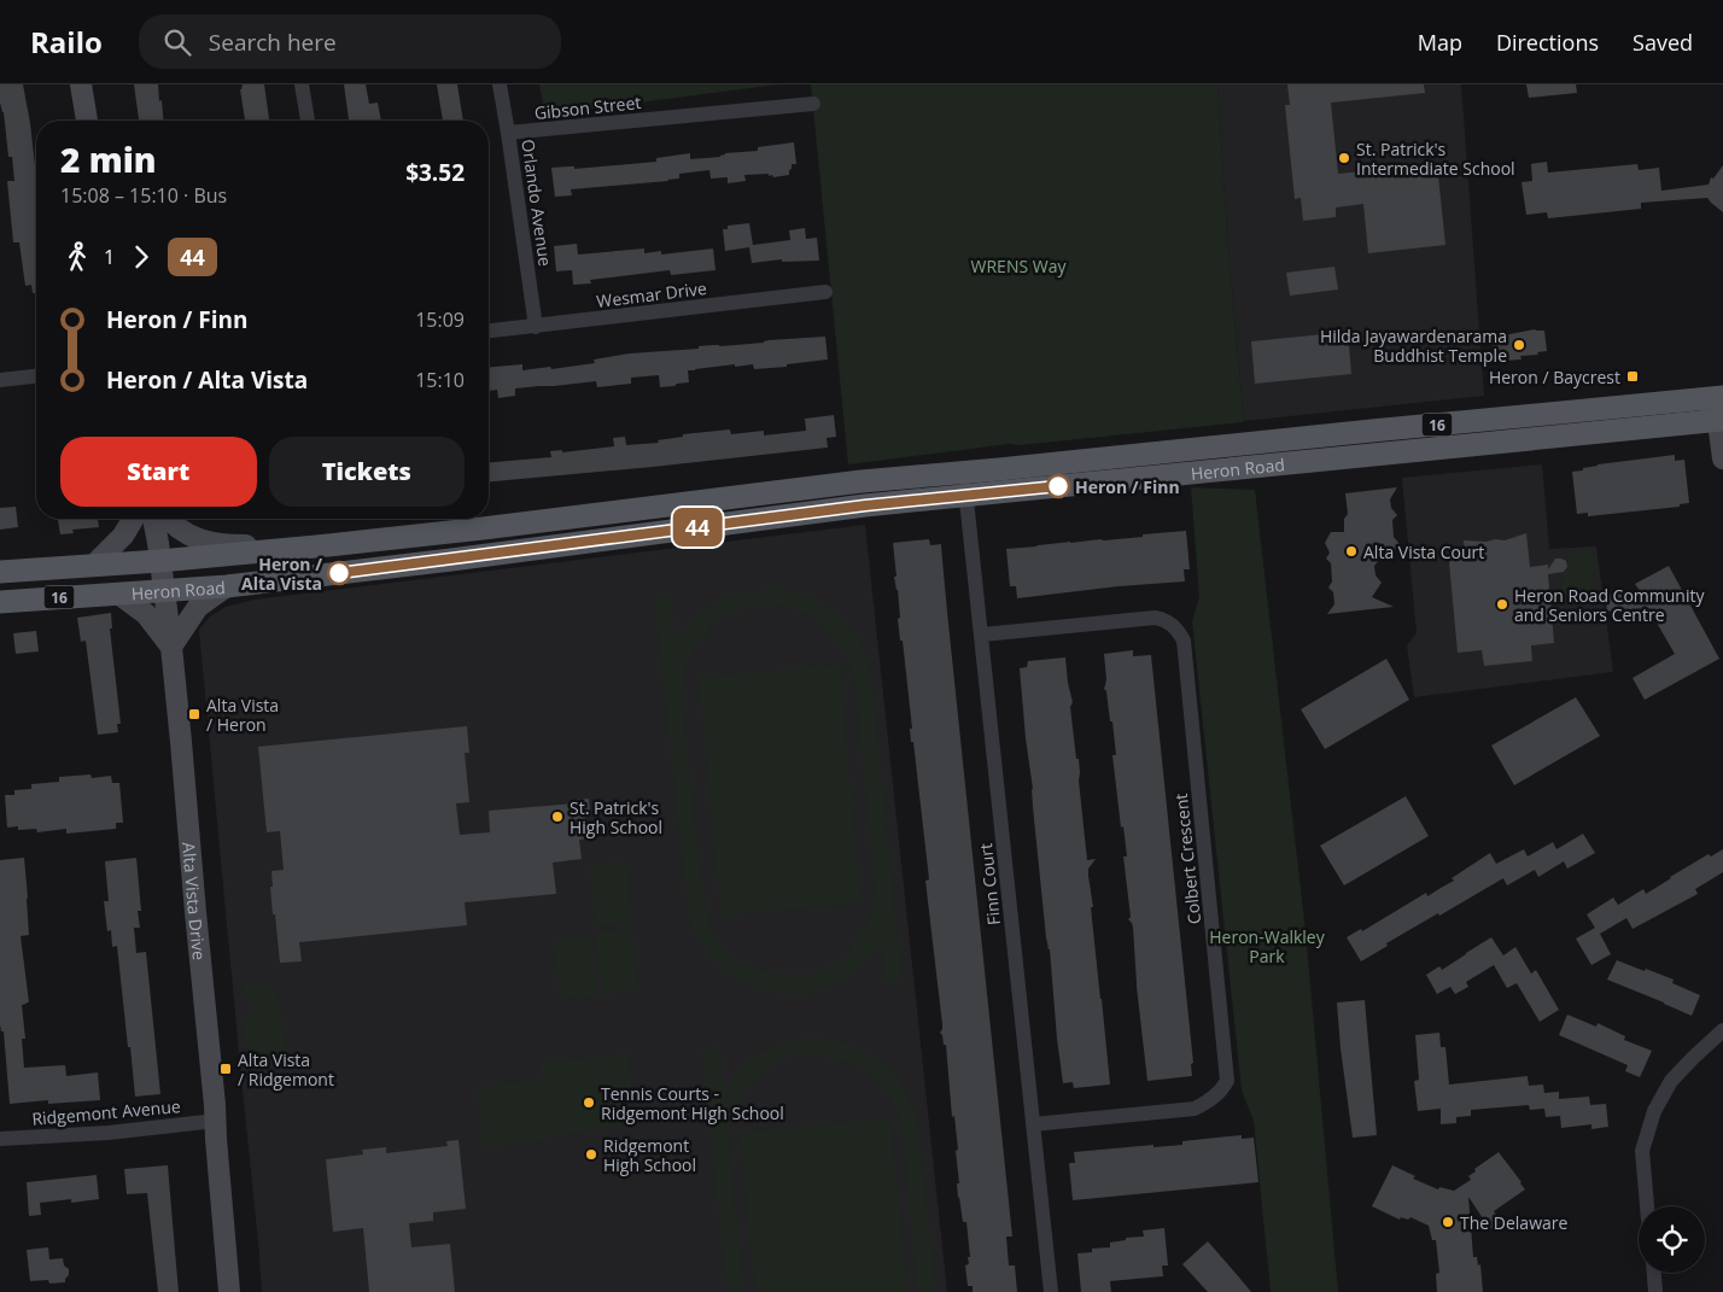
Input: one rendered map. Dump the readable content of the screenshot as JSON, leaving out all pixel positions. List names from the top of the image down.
{
  "streets": {
    "main road": ["16", "Heron Road"],
    "street": [
      "Gibson Street",
      "Orlando Avenue",
      "Wesmar Drive",
      "Colbert Crescent",
      "Finn Court",
      "Alta Vista Drive",
      "Ridgemont Avenue"
    ]
  },
  "crossings": [
    ["Gibson Street", "Orlando Avenue"],
    ["Orlando Avenue", "Wesmar Drive"],
    ["Heron Road", "Finn Court"],
    ["Heron Road", "Alta Vista Drive"],
    ["Colbert Crescent", "Finn Court"],
    ["Alta Vista Drive", "Ridgemont Avenue"]
  ],
  "parks": ["WRENS Way", "Heron-Walkley Park"],
  "places": {
    "other": [
      "St. Patrick's Intermediate School",
      "Hilda Jayawardenarama Buddhist Temple",
      "Heron / Finn",
      "Alta Vista Court",
      "Heron / Alta Vista",
      "Heron Road Community and Seniors Centre",
      "St. Patrick's High School",
      "Tennis Courts - Ridgemont High School",
      "Ridgemont High School",
      "The Delaware"
    ],
    "transit": ["Heron / Baycrest", "Alta Vista / Heron", "Alta Vista / Ridgemont"]
  },
  "lines": ["bus line 44"],
  "page": {
    "header": "Railo",
    "search": "Search here",
    "nav": ["Map", "Directions", "Saved"],
    "on_map": "44",
    "heading": ["2 min", "15:08 – 15:10 · Bus", "$3.52"],
    "legs": ["1", "44"],
    "list": [
      {
        "name": "Heron / Finn",
        "value": "15:09"
      },
      {
        "name": "Heron / Alta Vista",
        "value": "15:10"
      }
    ],
    "buttons": ["Start", "Tickets"]
  }
}
